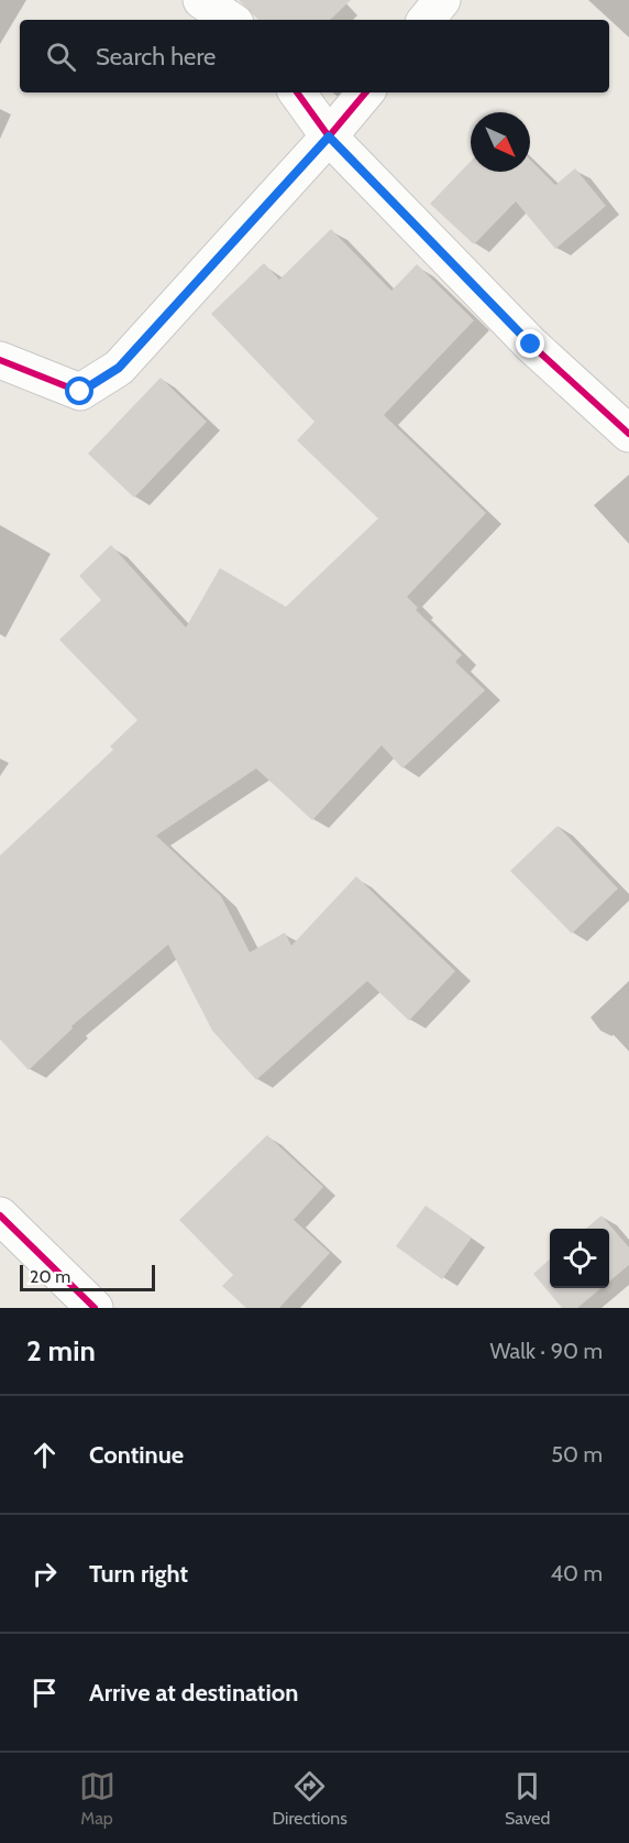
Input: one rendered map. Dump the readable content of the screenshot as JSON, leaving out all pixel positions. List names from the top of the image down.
{
  "scale_bar": "20 m",
  "north": "bottom right",
  "page": {
    "search": "Search here",
    "scale": "20 m",
    "heading": ["2 min", "Walk · 90 m"],
    "list": [
      ["Continue", "50 m"],
      ["Turn right", "40 m"],
      "Arrive at destination"
    ],
    "nav": ["Map", "Directions", "Saved"]
  }
}
